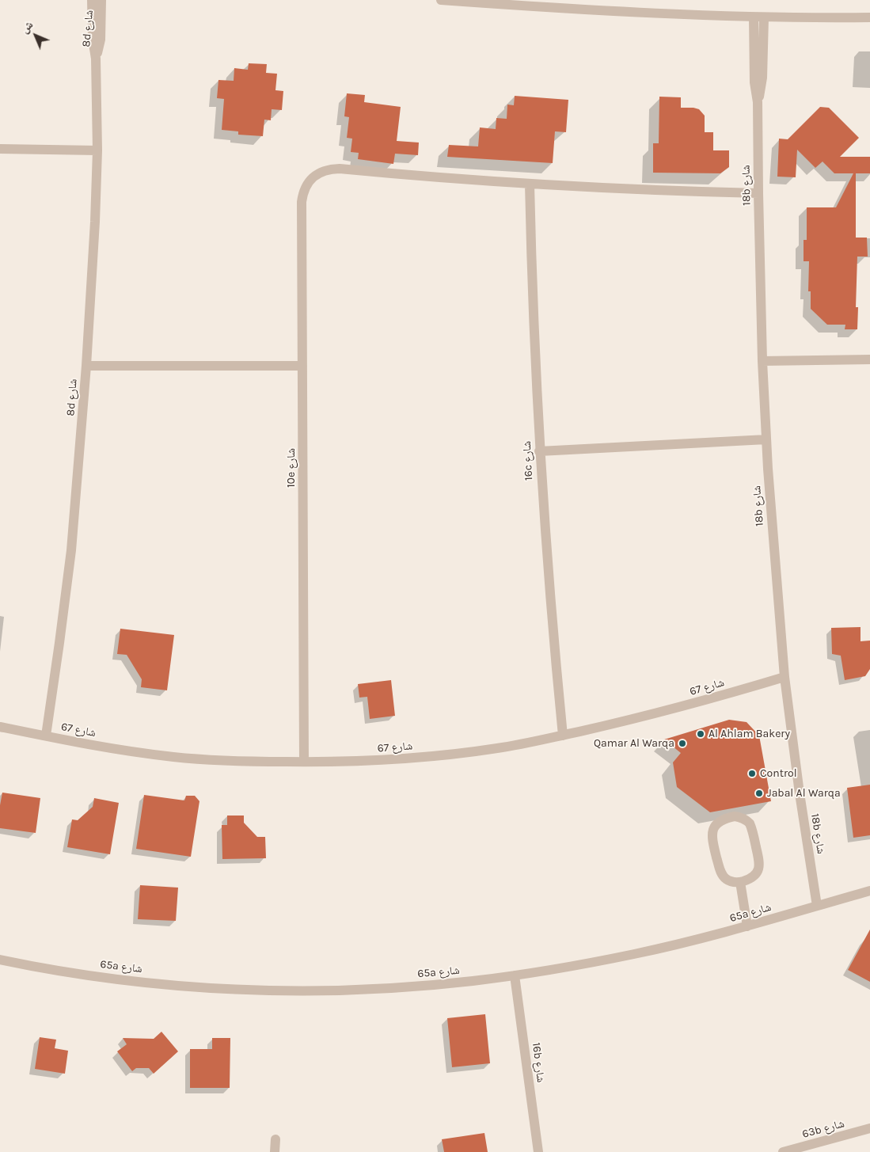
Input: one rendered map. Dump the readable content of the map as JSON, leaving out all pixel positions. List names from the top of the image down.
{
  "streets": {
    "street": [
      "8d شارع",
      "18b شارع",
      "16c شارع",
      "10e شارع",
      "شارع 67",
      "65a شارع",
      "16b شارع",
      "63b شارع"
    ]
  },
  "crossings": [
    ["8d شارع", "شارع 67"],
    ["18b شارع", "شارع 67"],
    ["18b شارع", "65a شارع"],
    ["16c شارع", "10e شارع"],
    ["16c شارع", "شارع 67"],
    ["10e شارع", "شارع 67"],
    ["65a شارع", "16b شارع"]
  ],
  "places": [
    "Al Ahlam Bakery",
    "Qamar Al Warqa",
    "Control",
    "Jabal Al Warqa"
  ],
  "north": "top left"
}
